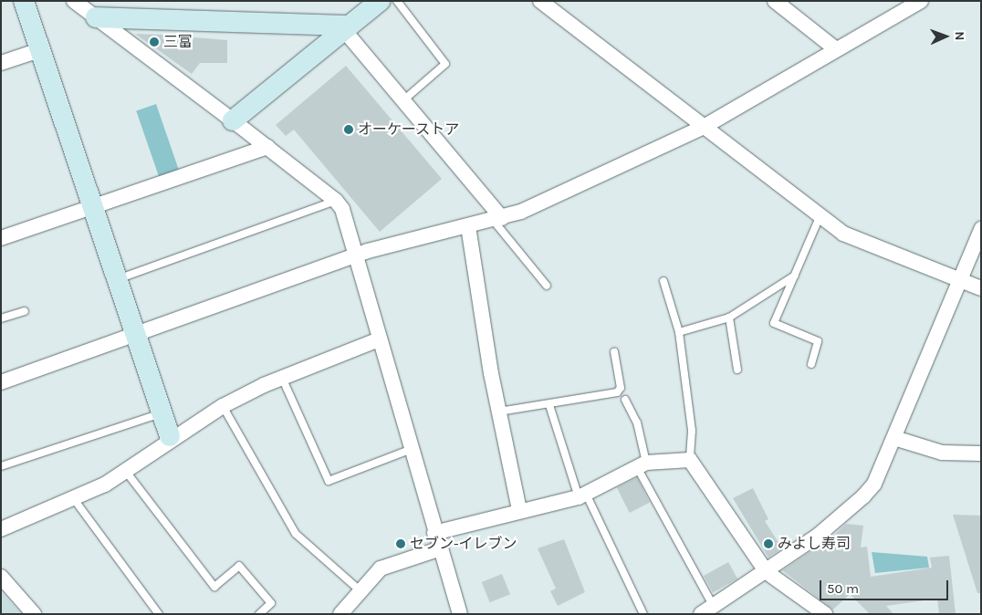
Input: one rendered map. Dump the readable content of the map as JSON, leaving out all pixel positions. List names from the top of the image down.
{
  "places": [
    "三富",
    "オーケーストア",
    "セブン-イレブン",
    "みよし寿司"
  ],
  "scale_bar": "50 m",
  "north": "right"
}
